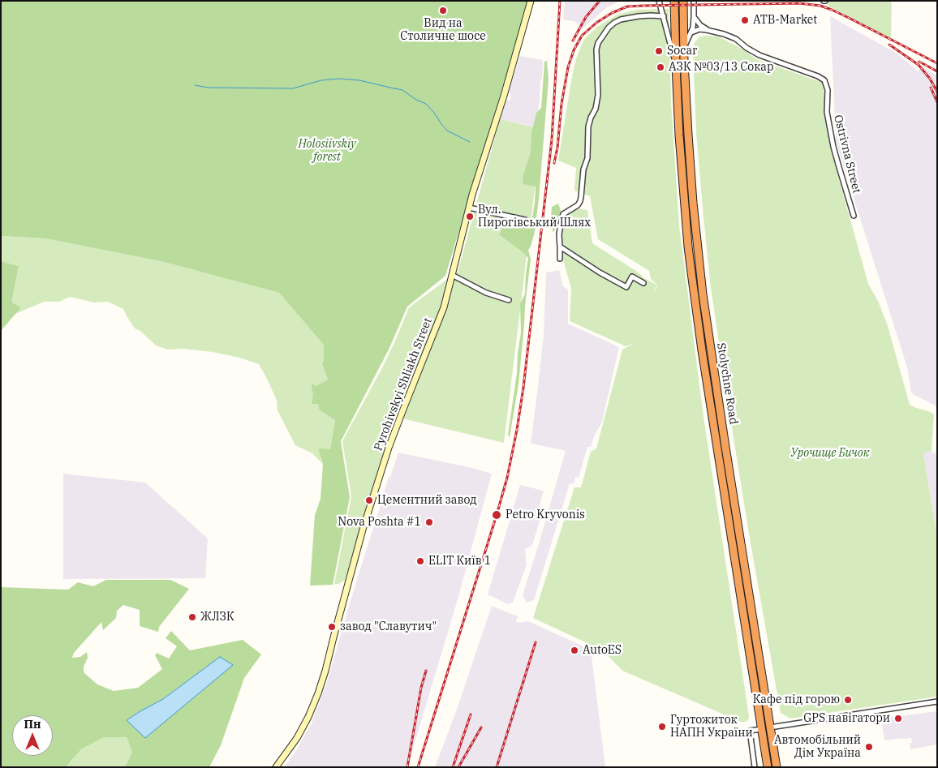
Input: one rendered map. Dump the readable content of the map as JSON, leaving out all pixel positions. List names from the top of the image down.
{
  "streets": {
    "highway": ["Stolychne Road"],
    "street": ["Ostrivna Street", "Pyrohivskyi Shliakh Street"]
  },
  "parks": ["Holosiivskiy forest", "Урочище Бичок"],
  "places": [
    "Вид на Столичне шосе",
    "ATB-Market",
    "Socar",
    "АЗК №03/13 Сокар",
    "Вул. Пирогівський Шлях",
    "Цементний завод",
    "Petro Kryvonis",
    "Nova Poshta #1",
    "ELIT Київ 1",
    "ЖЛЗК",
    "завод \"Славутич\"",
    "AutoES",
    "Кафе під горою",
    "GPS навігатори",
    "Гуртожиток НАПН України",
    "Автомобільний Дім Україна"
  ],
  "north": "top"
}
